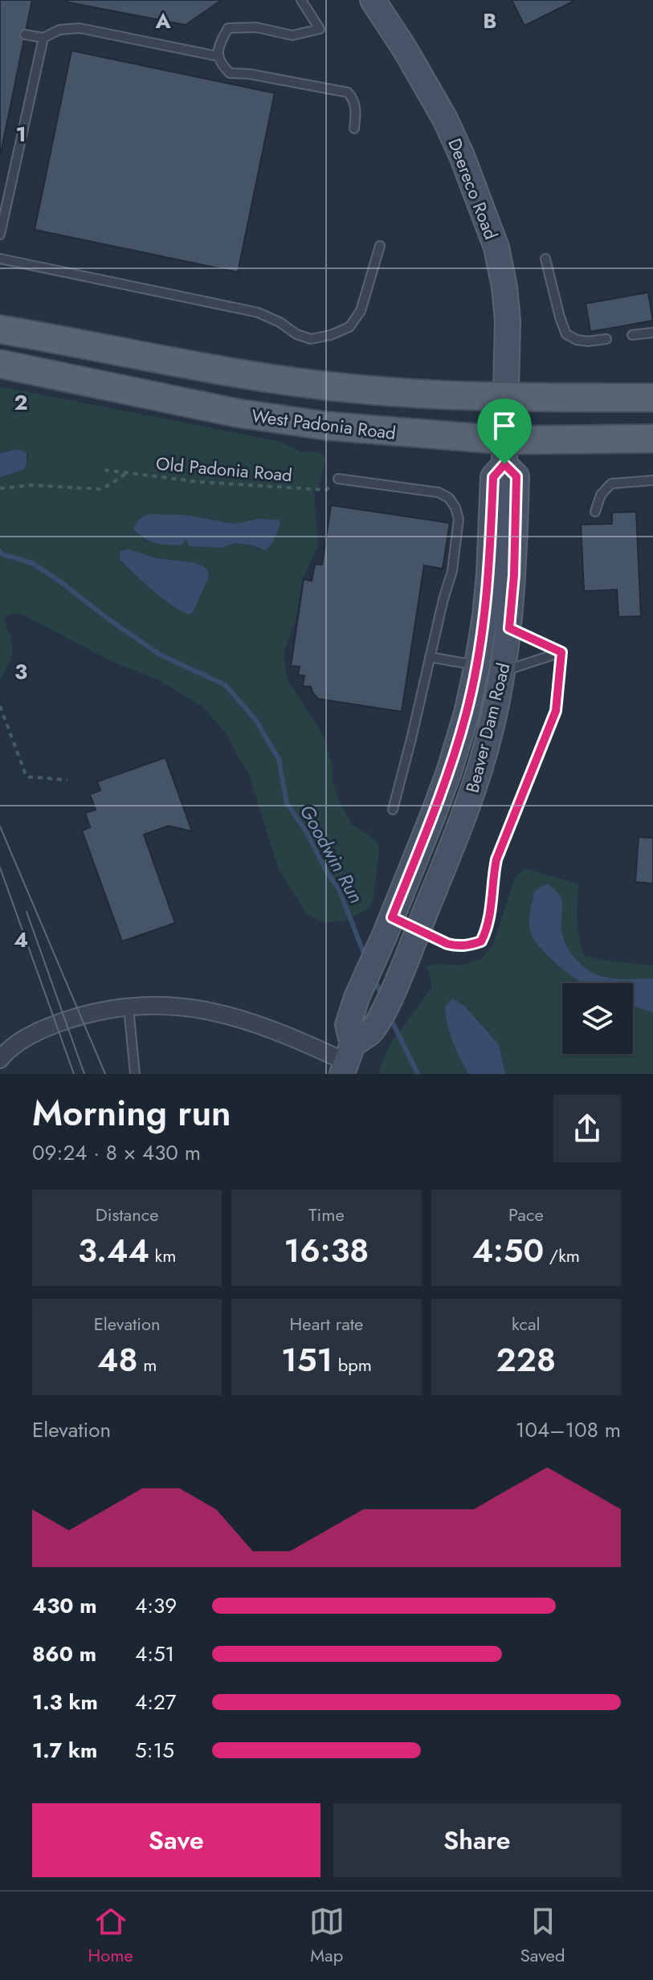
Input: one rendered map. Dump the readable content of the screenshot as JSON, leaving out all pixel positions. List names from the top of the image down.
{
  "streets": {
    "main road": ["Deereco Road", "West Padonia Road", "Beaver Dam Road"],
    "path": ["Old Padonia Road"]
  },
  "crossings": [
    ["Deereco Road", "Beaver Dam Road"],
    ["West Padonia Road", "Beaver Dam Road"]
  ],
  "water": ["Goodwin Run"],
  "page": {
    "heading": ["Morning run", "09:24 · 8 × 430 m"],
    "stats": [
      ["Distance", "3.44 km"],
      ["Time", "16:38"],
      ["Pace", "4:50 /km"],
      ["Elevation", "48 m"],
      ["Heart rate", "151 bpm"],
      ["kcal", "228"]
    ],
    "chart": ["Elevation", "104–108 m"],
    "list": [
      {
        "name": "430 m",
        "note": "4:39"
      },
      {
        "name": "860 m",
        "note": "4:51"
      },
      {
        "name": "1.3 km",
        "note": "4:27"
      },
      {
        "name": "1.7 km",
        "note": "5:15"
      }
    ],
    "buttons": ["Save", "Share"],
    "tabs": ["Home", "Map", "Saved"]
  },
  "grid": {
    "columns": ["A", "B"],
    "rows": [
      "1",
      "2",
      "3",
      "4"
    ]
  }
}
